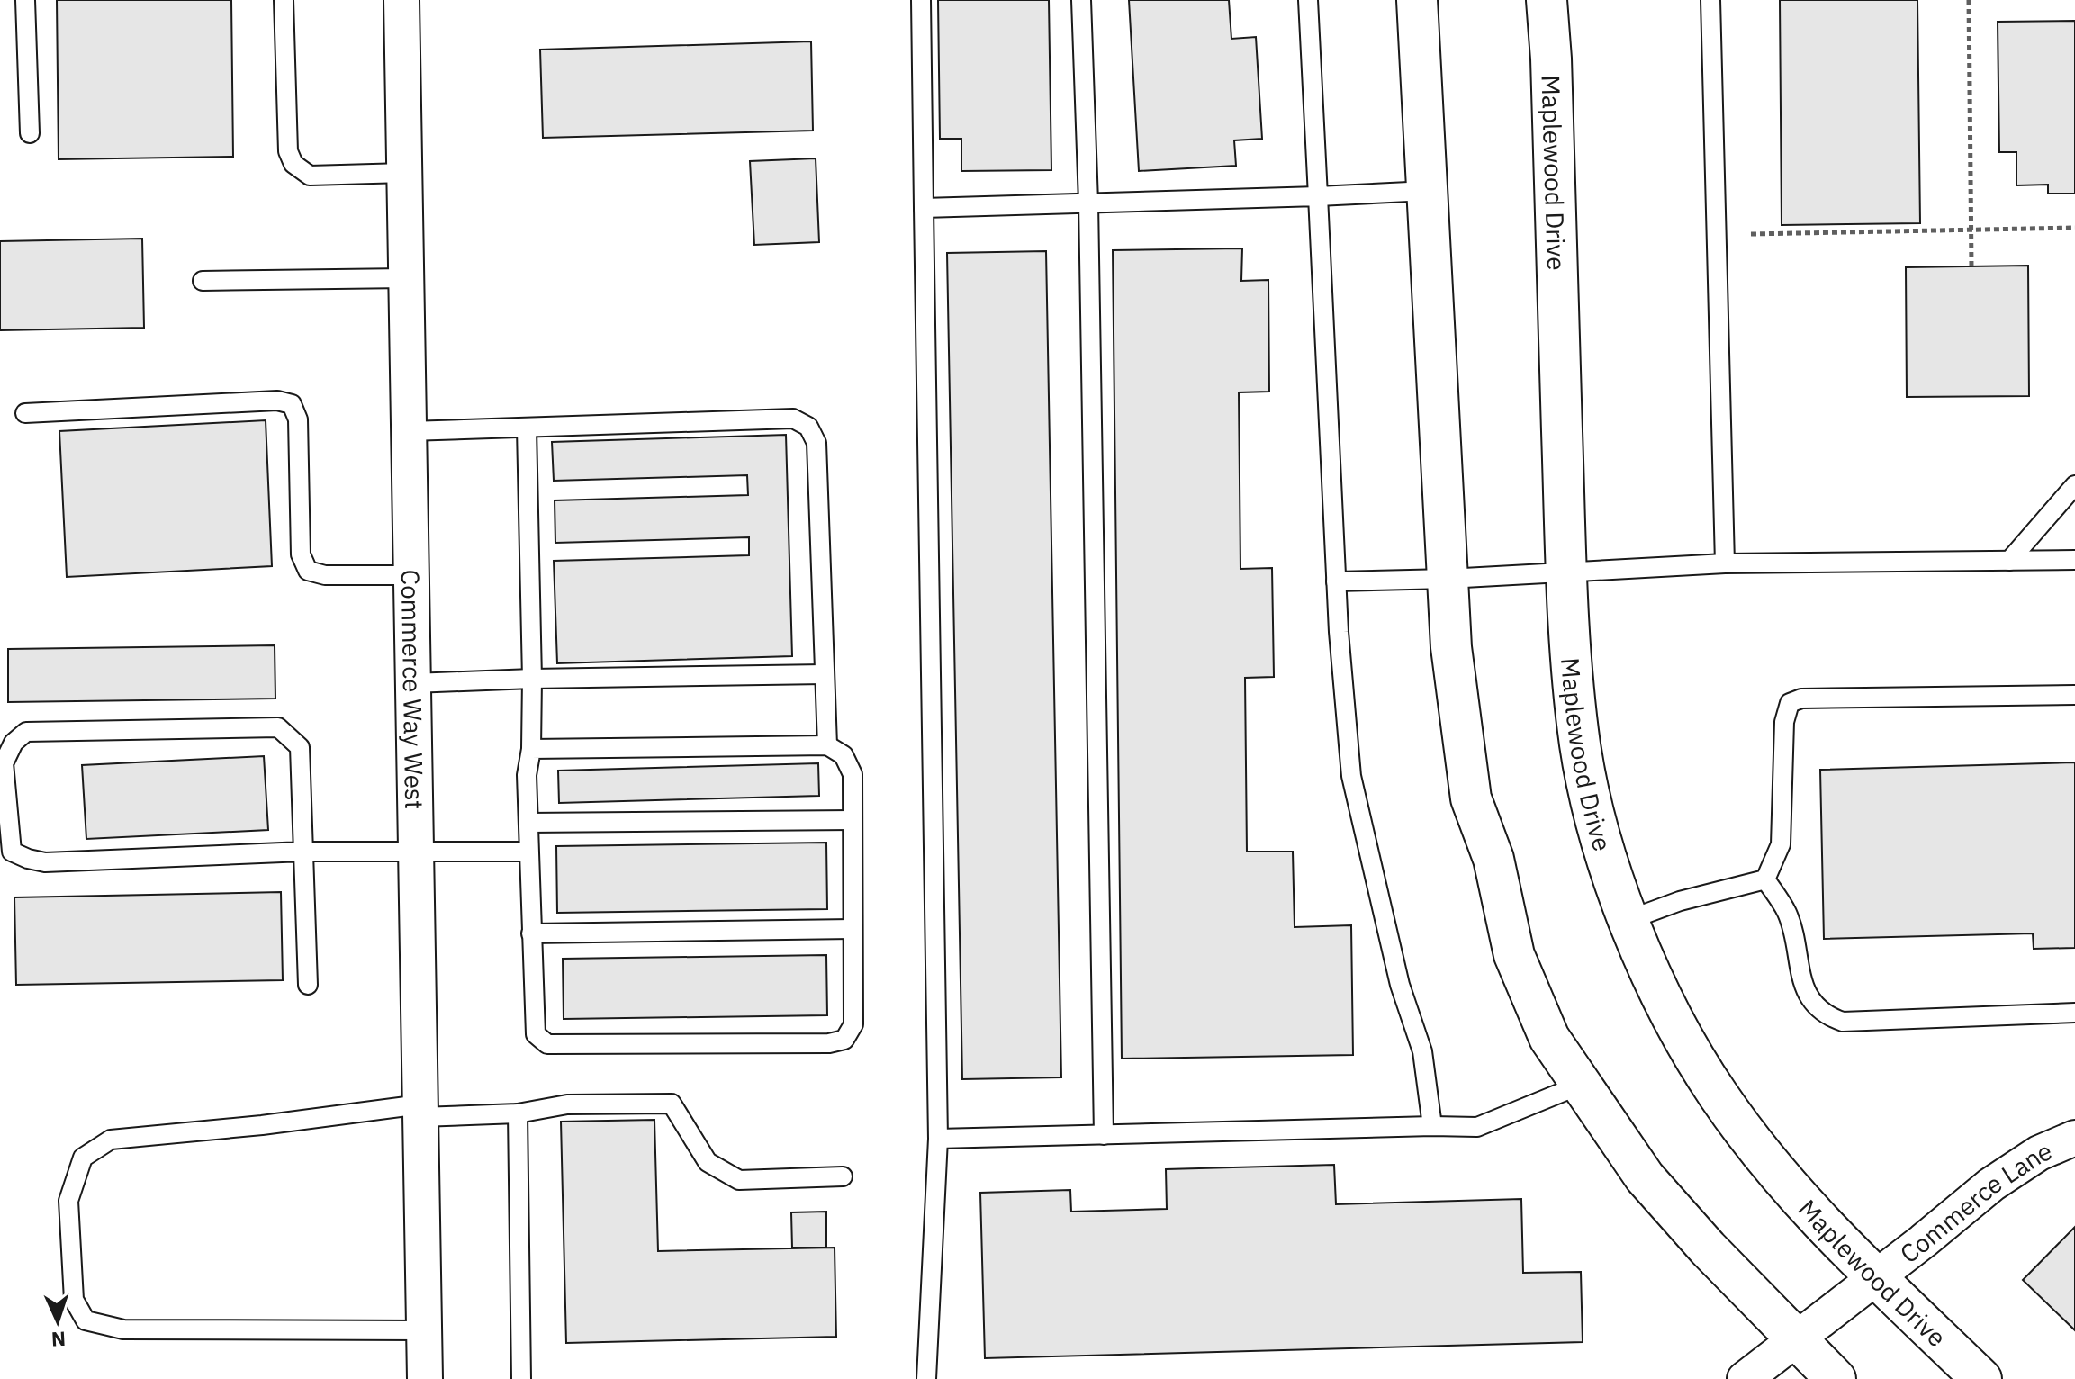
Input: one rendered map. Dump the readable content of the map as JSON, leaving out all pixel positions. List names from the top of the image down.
{
  "streets": {
    "street": ["Maplewood Drive", "Commerce Way West", "Commerce Lane"]
  },
  "crossings": [
    ["Maplewood Drive", "Commerce Lane"]
  ],
  "north": "bottom"
}
